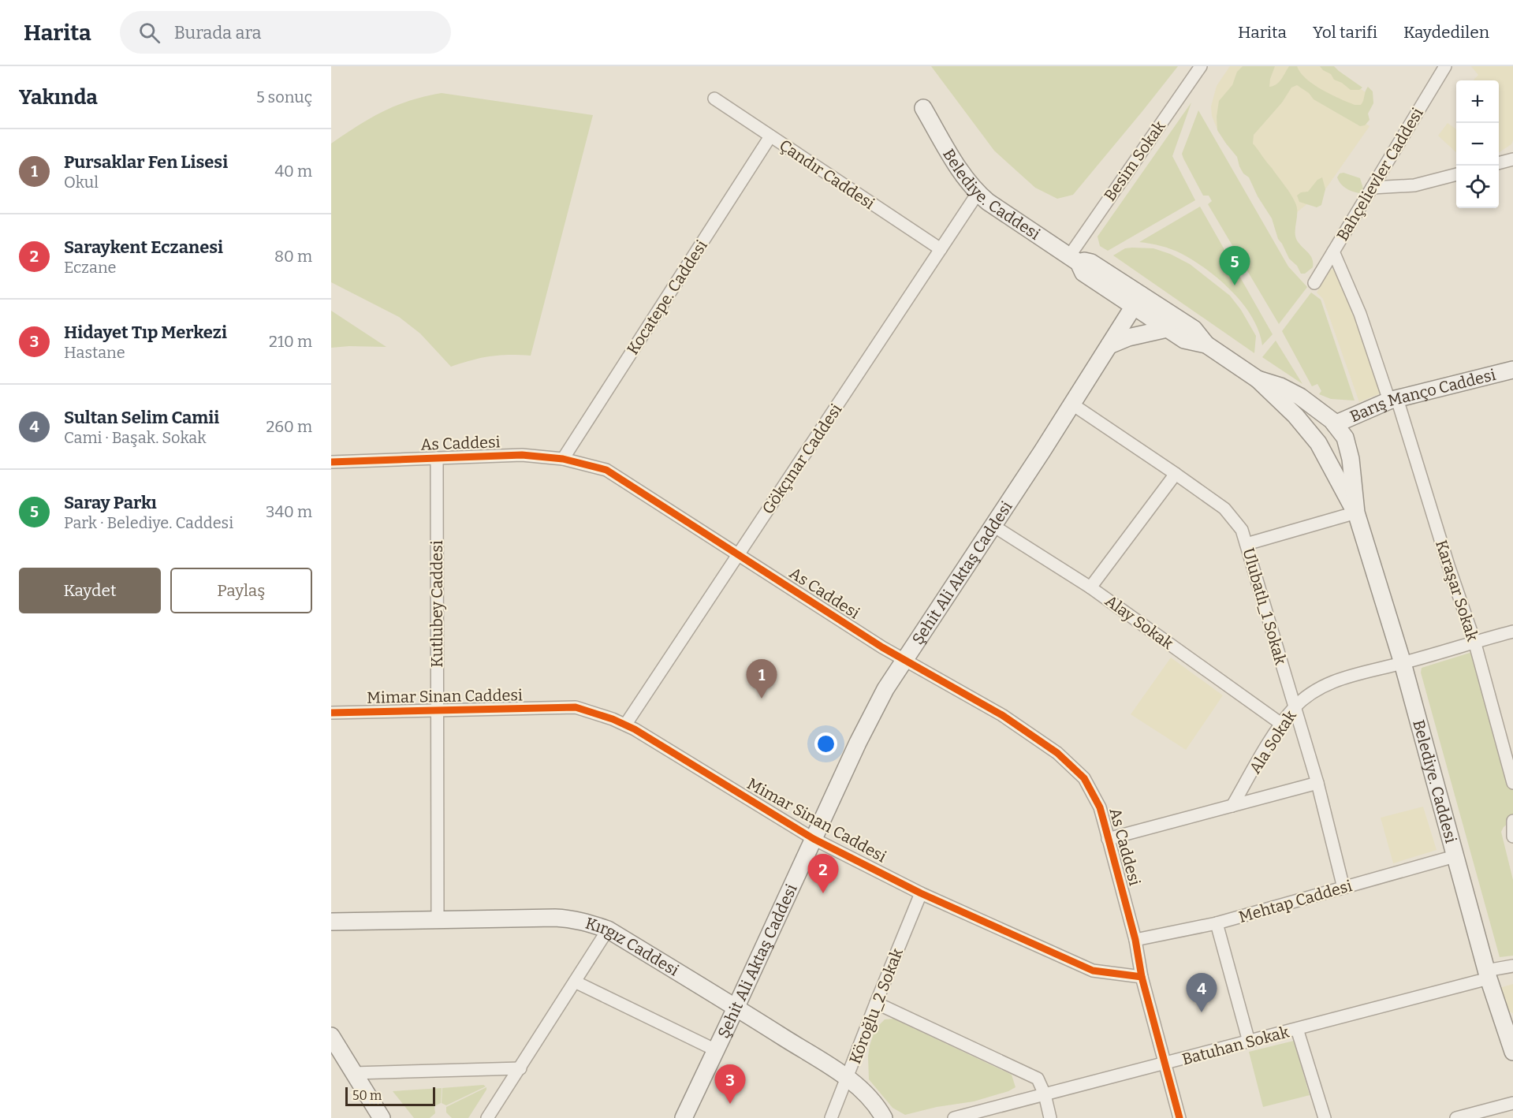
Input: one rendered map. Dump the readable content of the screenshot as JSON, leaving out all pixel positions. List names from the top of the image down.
{
  "streets": {
    "street": [
      "Besim Sokak",
      "Çandır Caddesi",
      "Bahçelievler Caddesi",
      "Belediye. Caddesi",
      "Kocatepe. Caddesi",
      "Barış Manço Caddesi",
      "As Caddesi",
      "Gökçınar Caddesi",
      "Şehit Ali Aktaş Caddesi",
      "Karaşar Sokak",
      "Kutlubey Caddesi",
      "Ulubatlı_1 Sokak",
      "Alay Sokak",
      "Mimar Sinan Caddesi",
      "Ala Sokak",
      "Mehtap Caddesi",
      "Kırgız Caddesi",
      "Köroğlu_2 Sokak",
      "Batuhan Sokak"
    ]
  },
  "crossings": [
    ["Besim Sokak", "Belediye. Caddesi"],
    ["Çandır Caddesi", "Kocatepe. Caddesi"],
    ["Çandır Caddesi", "Gökçınar Caddesi"],
    ["Bahçelievler Caddesi", "Karaşar Sokak"],
    ["Belediye. Caddesi", "Gökçınar Caddesi"],
    ["Belediye. Caddesi", "Şehit Ali Aktaş Caddesi"],
    ["Belediye. Caddesi", "Ala Sokak"],
    ["Belediye. Caddesi", "Mehtap Caddesi"],
    ["Belediye. Caddesi", "Batuhan Sokak"],
    ["Kocatepe. Caddesi", "As Caddesi"],
    ["Barış Manço Caddesi", "Karaşar Sokak"],
    ["As Caddesi", "Gökçınar Caddesi"],
    ["As Caddesi", "Şehit Ali Aktaş Caddesi"],
    ["As Caddesi", "Kutlubey Caddesi"],
    ["As Caddesi", "Mimar Sinan Caddesi"],
    ["As Caddesi", "Mehtap Caddesi"],
    ["Gökçınar Caddesi", "Mimar Sinan Caddesi"],
    ["Şehit Ali Aktaş Caddesi", "Ulubatlı_1 Sokak"],
    ["Şehit Ali Aktaş Caddesi", "Alay Sokak"],
    ["Şehit Ali Aktaş Caddesi", "Mimar Sinan Caddesi"],
    ["Şehit Ali Aktaş Caddesi", "Kırgız Caddesi"],
    ["Karaşar Sokak", "Ala Sokak"],
    ["Kutlubey Caddesi", "Mimar Sinan Caddesi"],
    ["Kutlubey Caddesi", "Kırgız Caddesi"],
    ["Ulubatlı_1 Sokak", "Ala Sokak"],
    ["Ulubatlı_1 Sokak", "Mehtap Caddesi"],
    ["Alay Sokak", "Ala Sokak"],
    ["Mimar Sinan Caddesi", "Köroğlu_2 Sokak"],
    ["Kırgız Caddesi", "Köroğlu_2 Sokak"]
  ],
  "scale_bar": "50 m",
  "page": {
    "header": "Harita",
    "search": "Burada ara",
    "nav": ["Harita", "Yol tarifi", "Kaydedilen"],
    "heading": ["Yakında", "5 sonuç"],
    "map_buttons": ["+", "−"],
    "list": [
      {
        "mark": "1",
        "name": "Pursaklar Fen Lisesi",
        "note": "Okul",
        "value": "40 m"
      },
      {
        "mark": "2",
        "name": "Saraykent Eczanesi",
        "note": "Eczane",
        "value": "80 m"
      },
      {
        "mark": "3",
        "name": "Hidayet Tıp Merkezi",
        "note": "Hastane",
        "value": "210 m"
      },
      {
        "mark": "4",
        "name": "Sultan Selim Camii",
        "note": "Cami · Başak. Sokak",
        "value": "260 m"
      },
      {
        "mark": "5",
        "name": "Saray Parkı",
        "note": "Park · Belediye. Caddesi",
        "value": "340 m"
      }
    ],
    "pins": [
      "5",
      "1",
      "2",
      "4",
      "3"
    ],
    "buttons": ["Kaydet", "Paylaş"],
    "scale": "50 m"
  }
}
